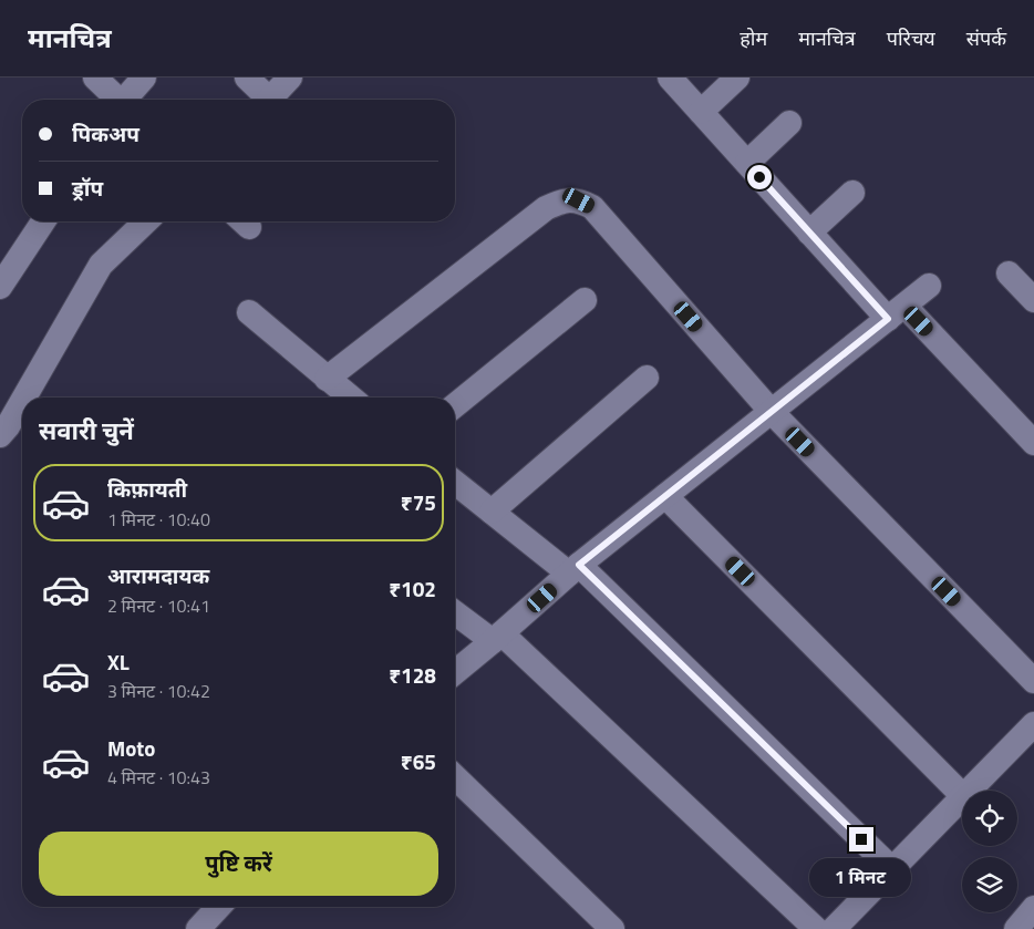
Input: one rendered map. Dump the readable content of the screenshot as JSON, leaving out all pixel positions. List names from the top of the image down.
{
  "page": {
    "header": "मानचित्र",
    "nav": [
      "होम",
      "मानचित्र",
      "परिचय",
      "संपर्क"
    ],
    "banner": ["पिकअप", "ड्रॉप"],
    "heading": "सवारी चुनें",
    "list": [
      {
        "name": "किफ़ायती",
        "note": "1 मिनट · 10:40",
        "value": "₹75"
      },
      {
        "name": "आरामदायक",
        "note": "2 मिनट · 10:41",
        "value": "₹102"
      },
      {
        "name": "XL",
        "note": "3 मिनट · 10:42",
        "value": "₹128"
      },
      {
        "name": "Moto",
        "note": "4 मिनट · 10:43",
        "value": "₹65"
      }
    ],
    "buttons": "पुष्टि करें",
    "bubble": "1 मिनट"
  }
}
